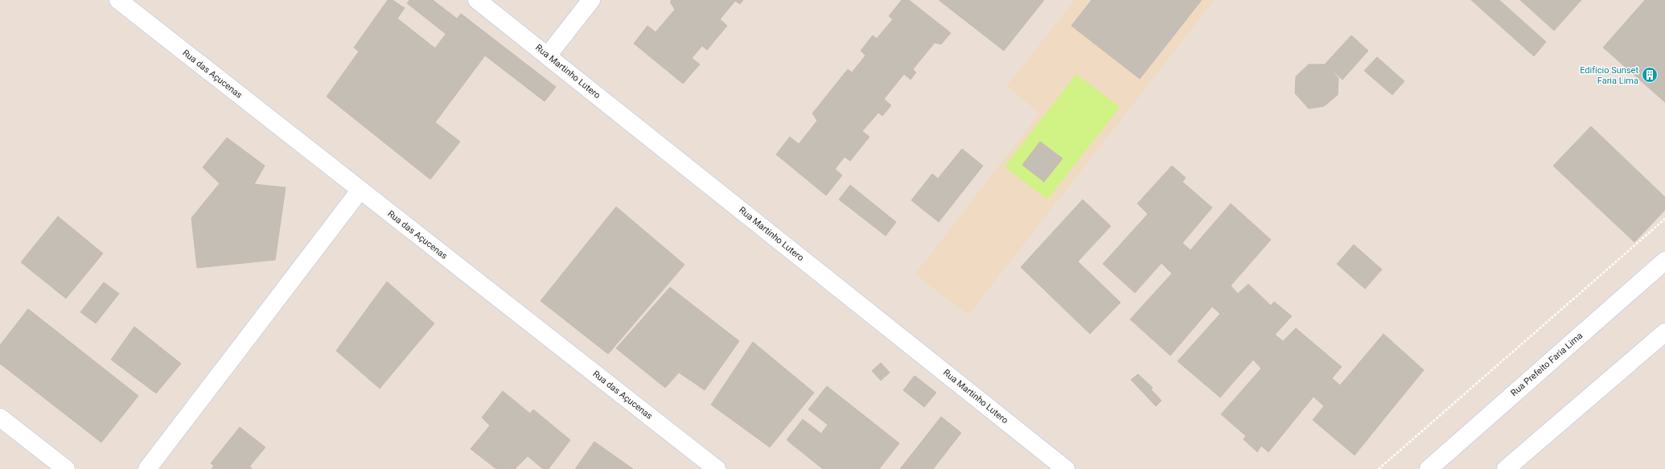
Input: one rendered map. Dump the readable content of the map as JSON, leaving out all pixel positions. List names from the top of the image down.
{
  "streets": {
    "street": ["Rua Martinho Lutero", "Rua das Açucenas", "Rua Prefeito Faria Lima"]
  },
  "places": {
    "building": ["Edifício Sunset Faria Lima"]
  }
}
